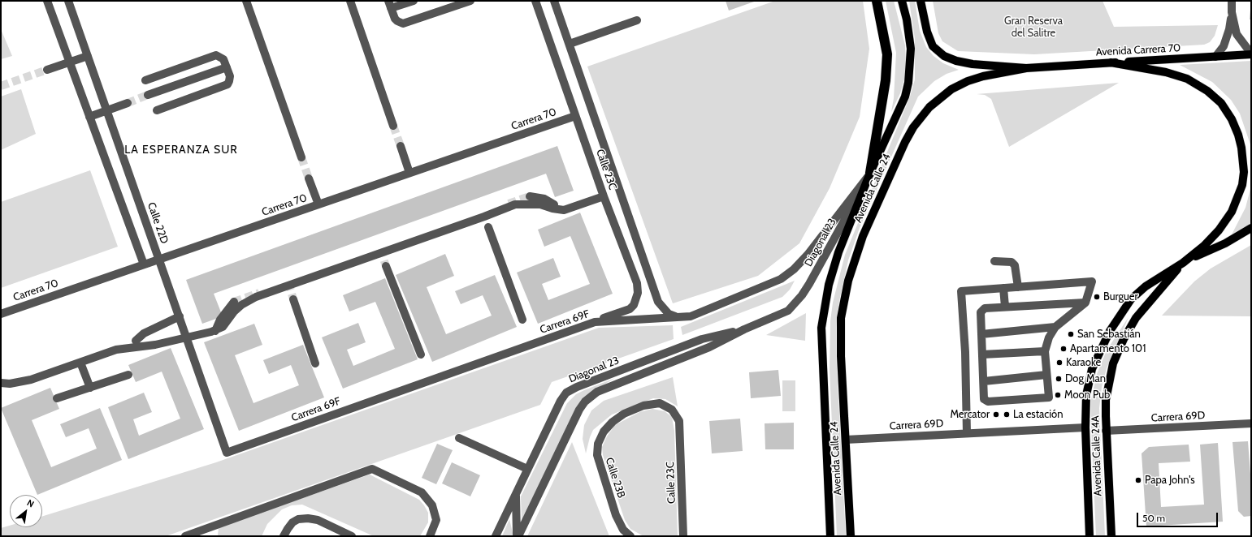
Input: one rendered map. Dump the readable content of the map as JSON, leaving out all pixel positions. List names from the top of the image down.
{
  "streets": {
    "main road": ["Avenida Carrera 70", "Avenida Calle 24", "Avenida Calle 24A"],
    "street": [
      "Carrera 70",
      "Calle 23C",
      "Calle 22D",
      "Diagonal 23",
      "Carrera 69F",
      "Carrera 69D",
      "Calle 23B"
    ]
  },
  "crossings": [
    ["Avenida Carrera 70", "Avenida Calle 24"],
    ["Carrera 70", "Calle 23C"],
    ["Carrera 70", "Calle 22D"],
    ["Calle 23C", "Carrera 69F"],
    ["Calle 23C", "Calle 23B"],
    ["Avenida Calle 24", "Diagonal 23"],
    ["Avenida Calle 24", "Carrera 69F"],
    ["Avenida Calle 24", "Carrera 69D"],
    ["Calle 22D", "Carrera 69F"],
    ["Diagonal 23", "Carrera 69F"],
    ["Carrera 69D", "Avenida Calle 24A"]
  ],
  "districts": ["LA ESPERANZA SUR"],
  "parks": ["Gran Reserva del Salitre"],
  "places": [
    "Burguer",
    "San Sebastián",
    "Apartamento 101",
    "Karaoke",
    "Dog Man",
    "Moon Pub",
    "Mercator",
    "La estación",
    "Papa John's"
  ],
  "scale_bar": "50 m",
  "north": "top right"
}
